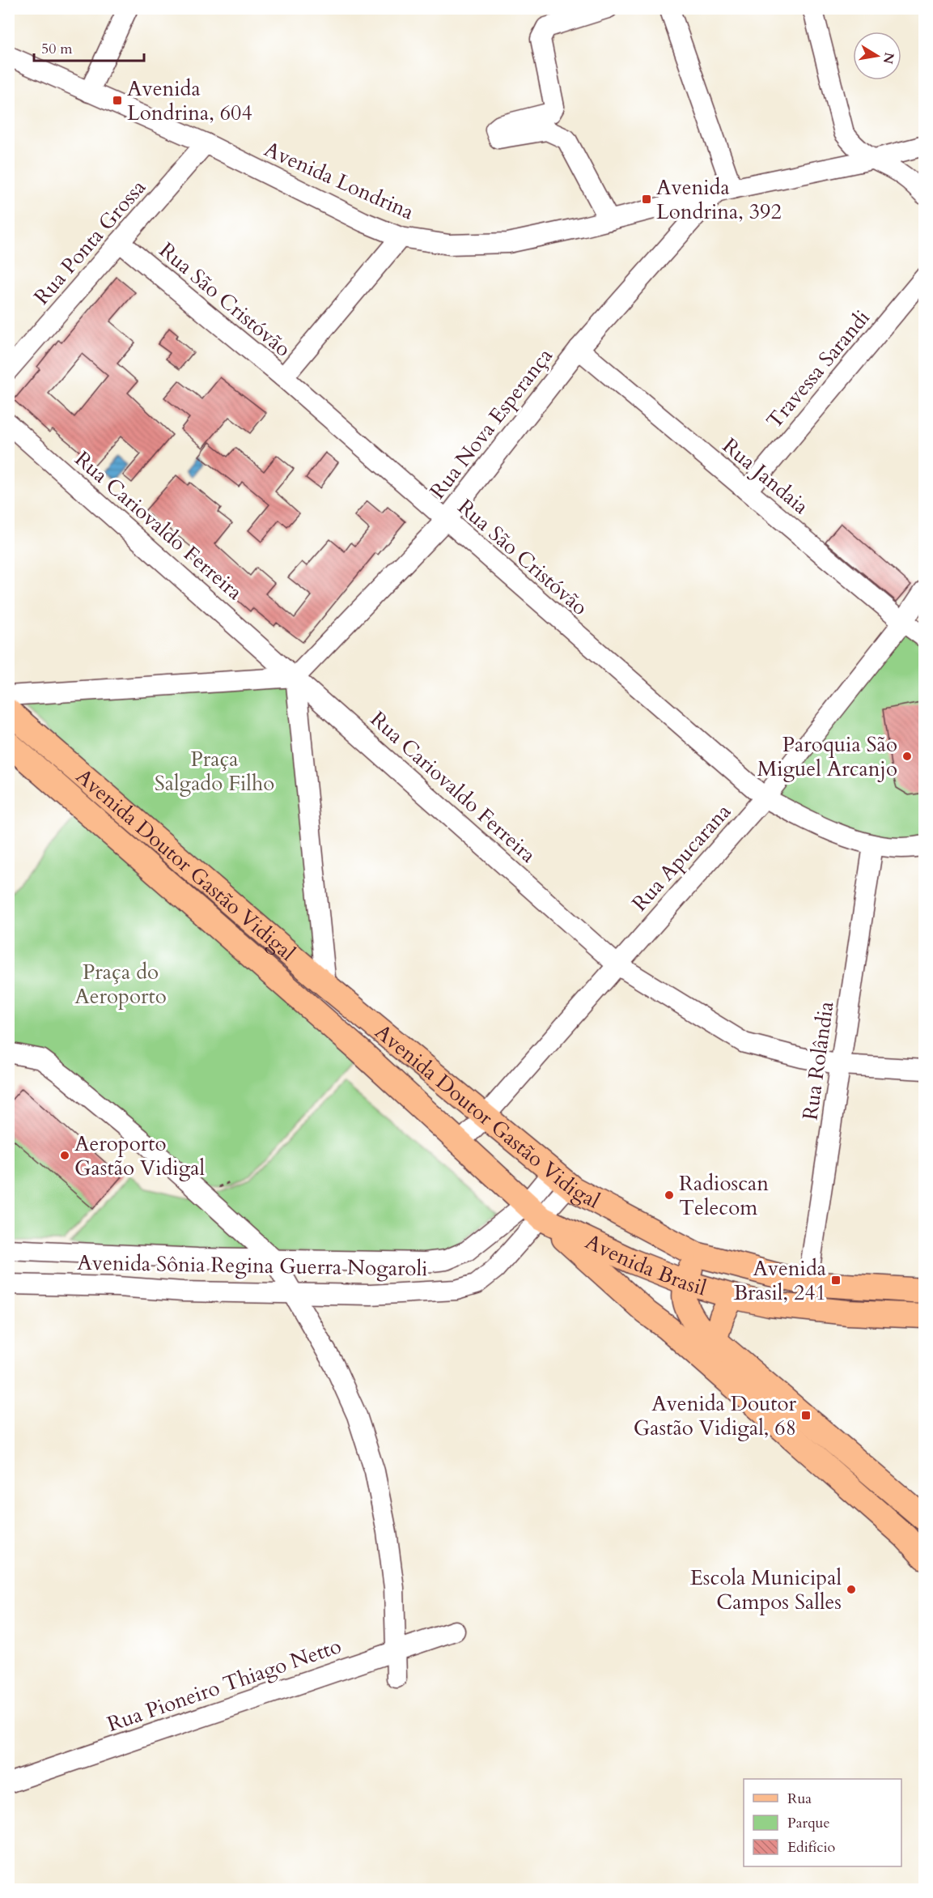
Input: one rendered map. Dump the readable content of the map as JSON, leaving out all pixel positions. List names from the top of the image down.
{
  "streets": {
    "main road": ["Avenida Doutor Gastão Vidigal", "Avenida Brasil"],
    "street": [
      "Avenida Londrina",
      "Rua Ponta Grossa",
      "Rua São Cristóvão",
      "Travessa Sarandi",
      "Rua Nova Esperança",
      "Rua Jandaia",
      "Rua Cariovaldo Ferreira",
      "Rua Apucarana",
      "Rua Rolândia",
      "Avenida Sônia Regina Guerra Nogaroli",
      "Rua Pioneiro Thiago Netto"
    ]
  },
  "crossings": [
    ["Avenida Londrina", "Rua Ponta Grossa"],
    ["Avenida Londrina", "Rua Nova Esperança"],
    ["Rua Ponta Grossa", "Rua São Cristóvão"],
    ["Rua São Cristóvão", "Rua Nova Esperança"],
    ["Rua São Cristóvão", "Rua Apucarana"],
    ["Rua São Cristóvão", "Rua Rolândia"],
    ["Travessa Sarandi", "Rua Jandaia"],
    ["Rua Nova Esperança", "Rua Jandaia"],
    ["Rua Nova Esperança", "Rua Cariovaldo Ferreira"],
    ["Rua Jandaia", "Rua Apucarana"],
    ["Rua Cariovaldo Ferreira", "Rua Apucarana"],
    ["Rua Cariovaldo Ferreira", "Rua Rolândia"],
    ["Rua Apucarana", "Avenida Doutor Gastão Vidigal"],
    ["Rua Apucarana", "Avenida Brasil"],
    ["Avenida Doutor Gastão Vidigal", "Avenida Brasil"],
    ["Avenida Doutor Gastão Vidigal", "Avenida Sônia Regina Guerra Nogaroli"],
    ["Rua Rolândia", "Avenida Brasil"],
    ["Avenida Brasil", "Avenida Sônia Regina Guerra Nogaroli"]
  ],
  "parks": ["Praça Salgado Filho", "Praça do Aeroporto"],
  "places": {
    "transit": [
      "Avenida Londrina, 604",
      "Avenida Londrina, 392",
      "Avenida Brasil, 241",
      "Avenida Doutor Gastão Vidigal, 68"
    ],
    "other": [
      "Paroquia São Miguel Arcanjo",
      "Aeroporto Gastão Vidigal",
      "Radioscan Telecom",
      "Escola Municipal Campos Salles"
    ]
  },
  "legend": ["Rua", "Parque", "Edifício"],
  "scale_bar": "50 m",
  "north": "right"
}
